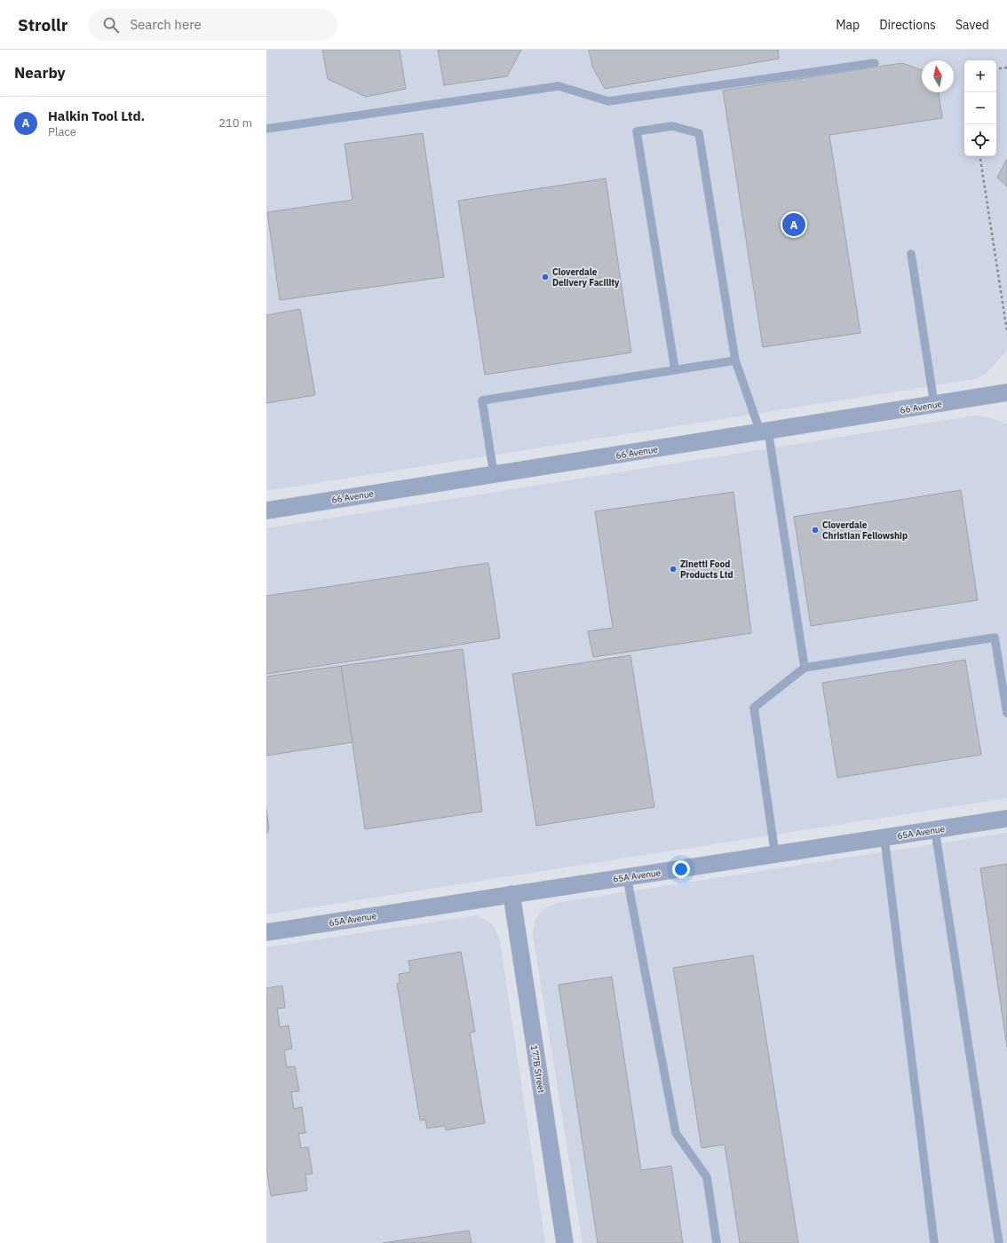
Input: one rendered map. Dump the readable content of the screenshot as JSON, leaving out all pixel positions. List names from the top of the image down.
{
  "streets": {
    "street": ["66 Avenue", "65A Avenue", "177B Street"]
  },
  "crossings": [
    ["65A Avenue", "177B Street"]
  ],
  "places": ["Cloverdale Delivery Facility", "Cloverdale Christian Fellowship", "Zinetti Food Products Ltd"],
  "north": "top",
  "page": {
    "header": "Strollr",
    "search": "Search here",
    "nav": ["Map", "Directions", "Saved"],
    "heading": "Nearby",
    "map_buttons": ["+", "−"],
    "list": [
      {
        "mark": "A",
        "name": "Halkin Tool Ltd.",
        "note": "Place",
        "value": "210 m"
      }
    ],
    "pins": "A"
  }
}
